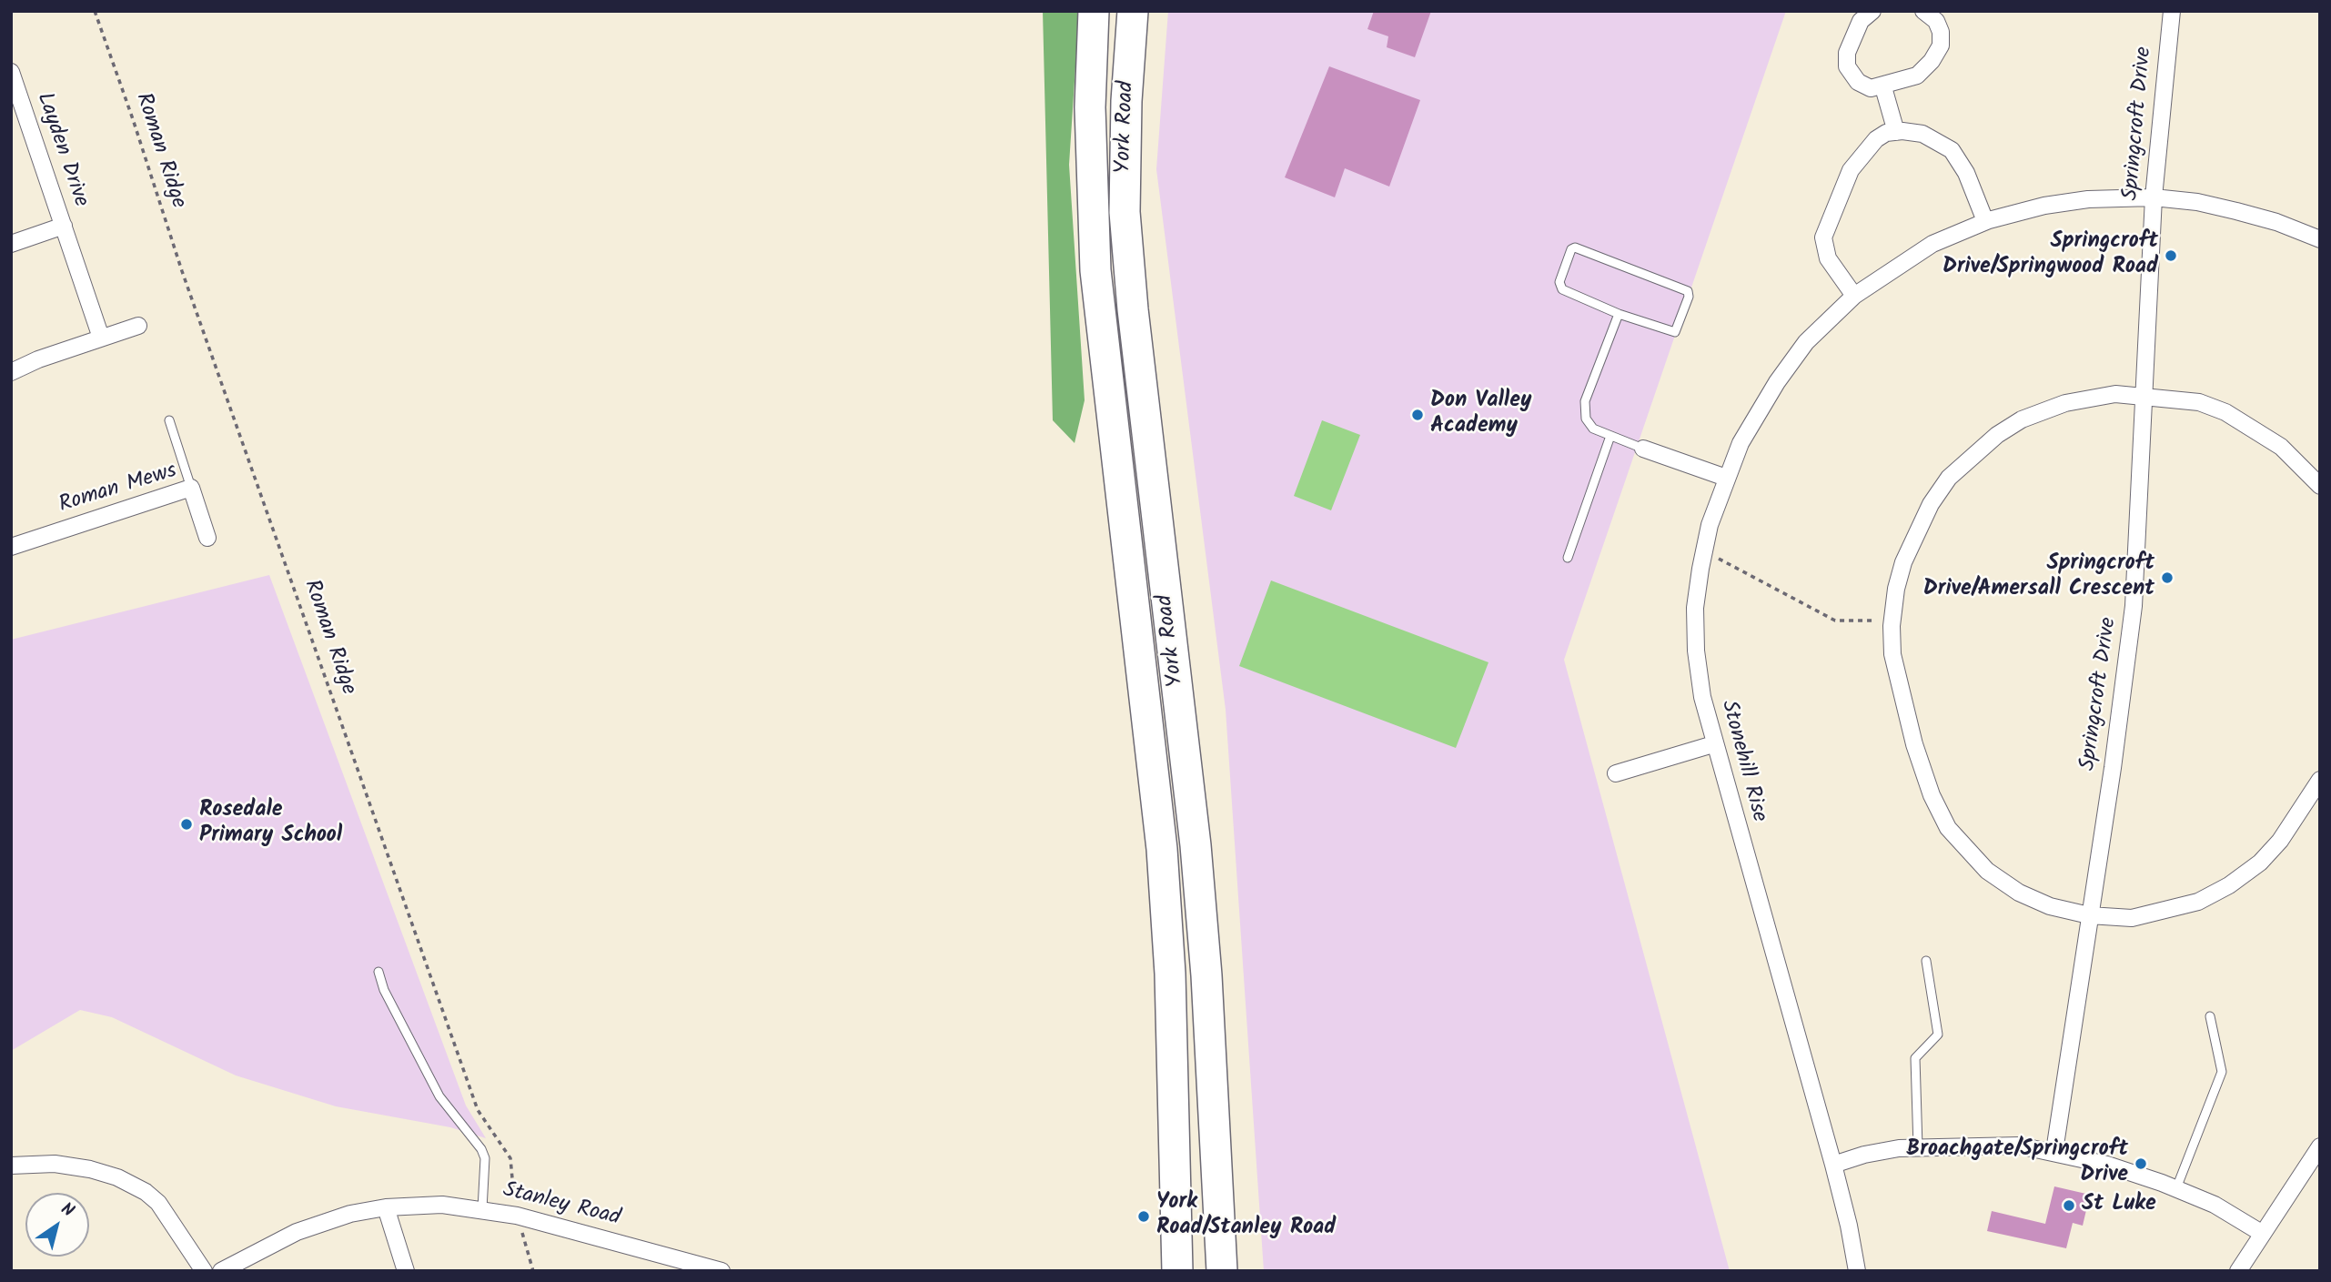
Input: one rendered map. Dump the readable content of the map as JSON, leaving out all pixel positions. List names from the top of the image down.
{
  "streets": {
    "highway": ["York Road"],
    "street": [
      "Springcroft Drive",
      "Layden Drive",
      "Roman Mews",
      "Stonehill Rise",
      "Stanley Road"
    ],
    "path": ["Roman Ridge"]
  },
  "crossings": [
    ["Springcroft Drive", "Stonehill Rise"],
    ["Roman Ridge", "Stanley Road"]
  ],
  "places": [
    "Springcroft Drive/Springwood Road",
    "Don Valley Academy",
    "Springcroft Drive/Amersall Crescent",
    "Rosedale Primary School",
    "Broachgate/Springcroft Drive",
    "St Luke",
    "York Road/Stanley Road"
  ],
  "north": "top right"
}
